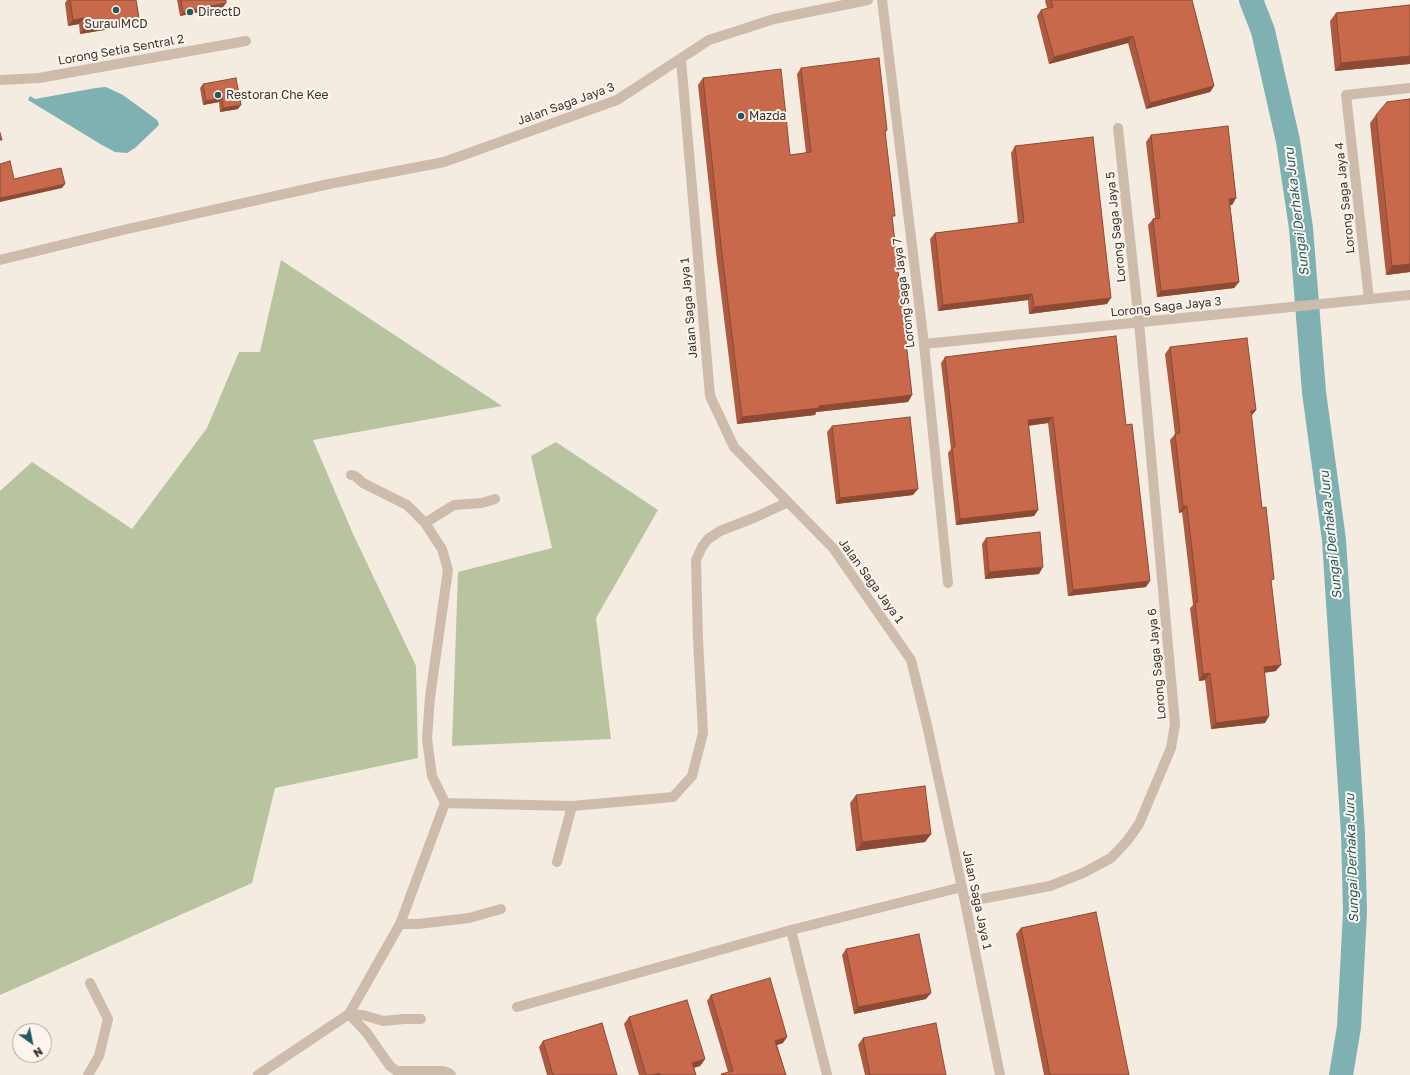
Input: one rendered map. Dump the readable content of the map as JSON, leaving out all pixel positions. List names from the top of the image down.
{
  "streets": {
    "street": [
      "Lorong Setia Sentral 2",
      "Jalan Saga Jaya 3",
      "Lorong Saga Jaya 4",
      "Lorong Saga Jaya 5",
      "Lorong Saga Jaya 7",
      "Lorong Saga Jaya 3",
      "Jalan Saga Jaya 1",
      "Lorong Saga Jaya 6"
    ]
  },
  "crossings": [
    ["Jalan Saga Jaya 3", "Jalan Saga Jaya 1"],
    ["Lorong Saga Jaya 4", "Lorong Saga Jaya 3"],
    ["Lorong Saga Jaya 5", "Lorong Saga Jaya 3"],
    ["Lorong Saga Jaya 5", "Lorong Saga Jaya 6"],
    ["Lorong Saga Jaya 7", "Lorong Saga Jaya 3"],
    ["Lorong Saga Jaya 3", "Lorong Saga Jaya 6"],
    ["Jalan Saga Jaya 1", "Lorong Saga Jaya 6"]
  ],
  "water": ["Sungai Derhaka Juru"],
  "places": [
    "Surau MCD",
    "DirectD",
    "Restoran Che Kee",
    "Mazda"
  ],
  "north": "bottom right"
}
